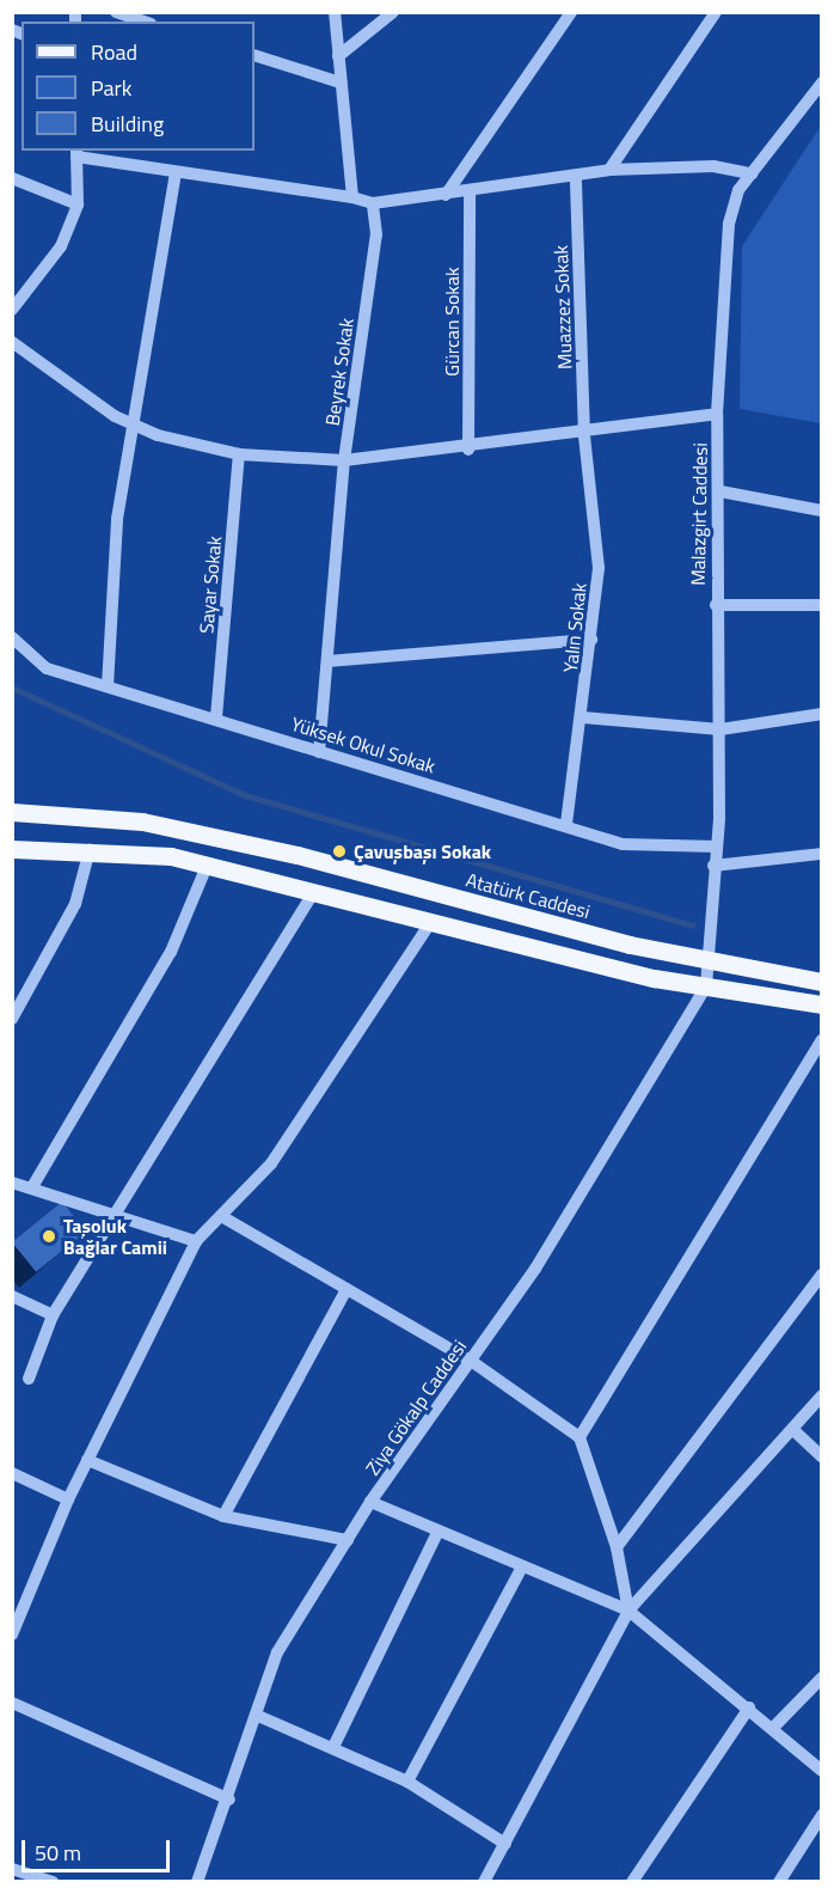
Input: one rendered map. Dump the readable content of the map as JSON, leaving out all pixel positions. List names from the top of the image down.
{
  "streets": {
    "main road": ["Atatürk Caddesi"],
    "street": [
      "Muazzez Sokak",
      "Gürcan Sokak",
      "Beyrek Sokak",
      "Malazgirt Caddesi",
      "Sayar Sokak",
      "Yalın Sokak",
      "Yüksek Okul Sokak",
      "Ziya Gökalp Caddesi"
    ]
  },
  "crossings": [
    ["Muazzez Sokak", "Yalın Sokak"],
    ["Beyrek Sokak", "Yüksek Okul Sokak"],
    ["Malazgirt Caddesi", "Yüksek Okul Sokak"],
    ["Malazgirt Caddesi", "Atatürk Caddesi"],
    ["Malazgirt Caddesi", "Ziya Gökalp Caddesi"],
    ["Sayar Sokak", "Yüksek Okul Sokak"],
    ["Yalın Sokak", "Yüksek Okul Sokak"],
    ["Atatürk Caddesi", "Ziya Gökalp Caddesi"]
  ],
  "places": ["Çavuşbaşı Sokak", "Taşoluk Bağlar Camii"],
  "legend": ["Road", "Park", "Building"],
  "scale_bar": "50 m"
}
